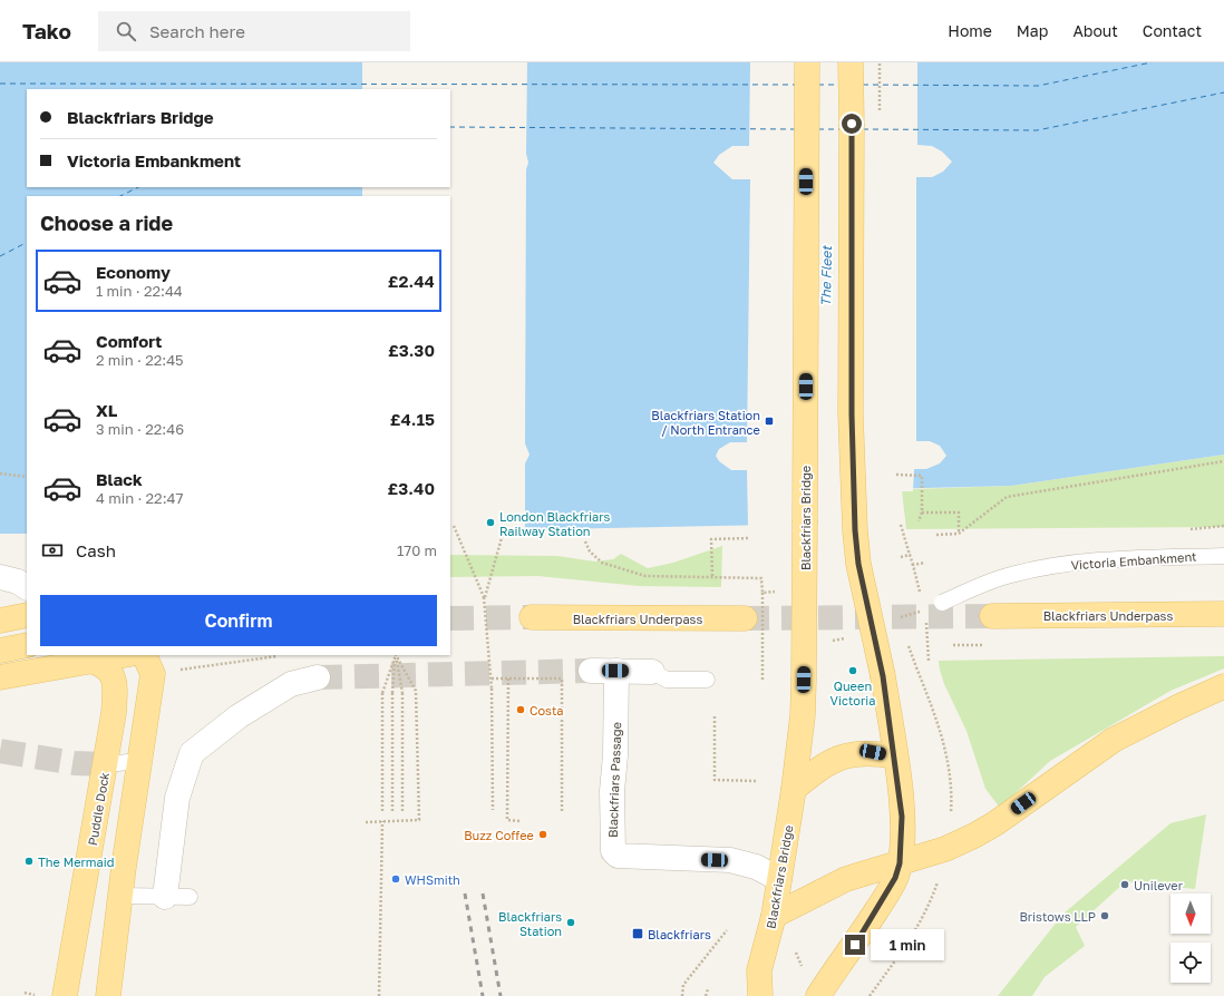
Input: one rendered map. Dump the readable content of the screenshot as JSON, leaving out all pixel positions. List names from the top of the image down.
{
  "streets": {
    "main road": ["Blackfriars Bridge", "Blackfriars Underpass", "Puddle Dock"],
    "street": ["Blackfriars Passage"],
    "lane": ["Victoria Embankment"]
  },
  "crossings": [
    ["Blackfriars Bridge", "Blackfriars Passage"]
  ],
  "water": ["The Fleet"],
  "places": {
    "transit": ["Blackfriars Station / North Entrance", "Blackfriars"],
    "other": [
      "London Blackfriars Railway Station",
      "Queen Victoria",
      "Costa",
      "Buzz Coffee",
      "The Mermaid",
      "WHSmith",
      "Unilever",
      "Bristows LLP",
      "Blackfriars Station"
    ]
  },
  "north": "bottom",
  "page": {
    "header": "Tako",
    "search": "Search here",
    "nav": [
      "Home",
      "Map",
      "About",
      "Contact"
    ],
    "banner": ["Blackfriars Bridge", "Victoria Embankment"],
    "heading": "Choose a ride",
    "list": [
      {
        "name": "Economy",
        "note": "1 min · 22:44",
        "value": "£2.44"
      },
      {
        "name": "Comfort",
        "note": "2 min · 22:45",
        "value": "£3.30"
      },
      {
        "name": "XL",
        "note": "3 min · 22:46",
        "value": "£4.15"
      },
      {
        "name": "Black",
        "note": "4 min · 22:47",
        "value": "£3.40"
      }
    ],
    "pay": ["Cash", "170 m"],
    "buttons": "Confirm",
    "bubble": "1 min"
  }
}
